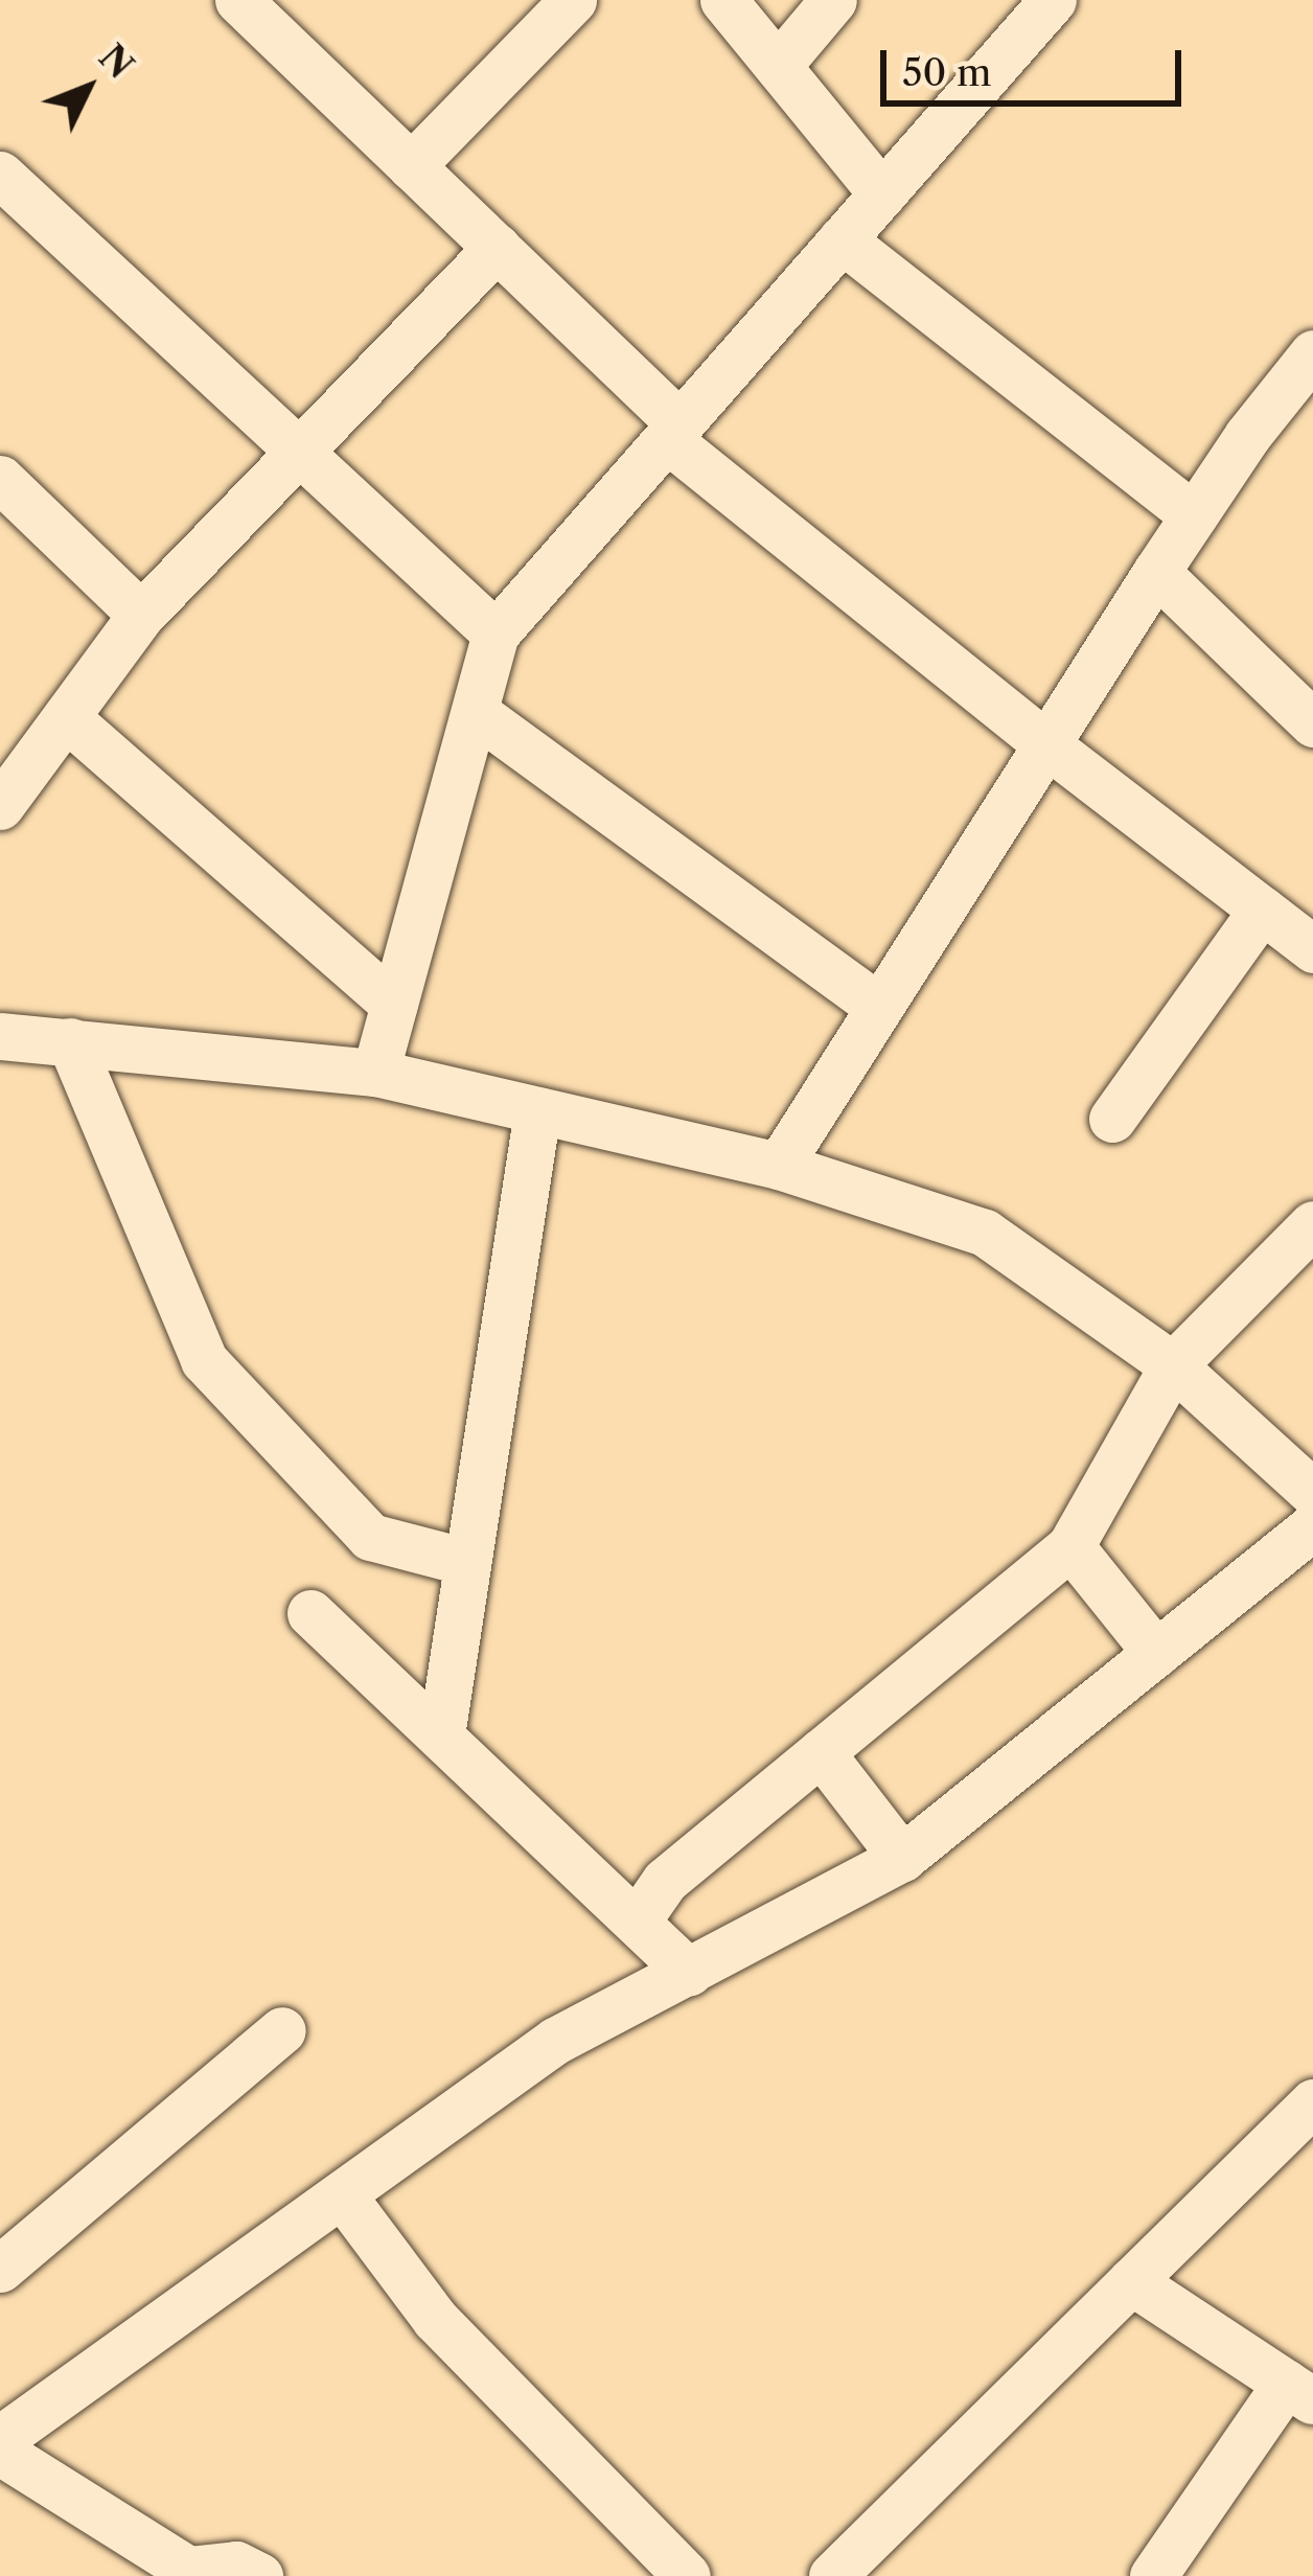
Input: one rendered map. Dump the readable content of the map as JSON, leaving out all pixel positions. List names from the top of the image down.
{
  "scale_bar": "50 m",
  "north": "top right"
}
